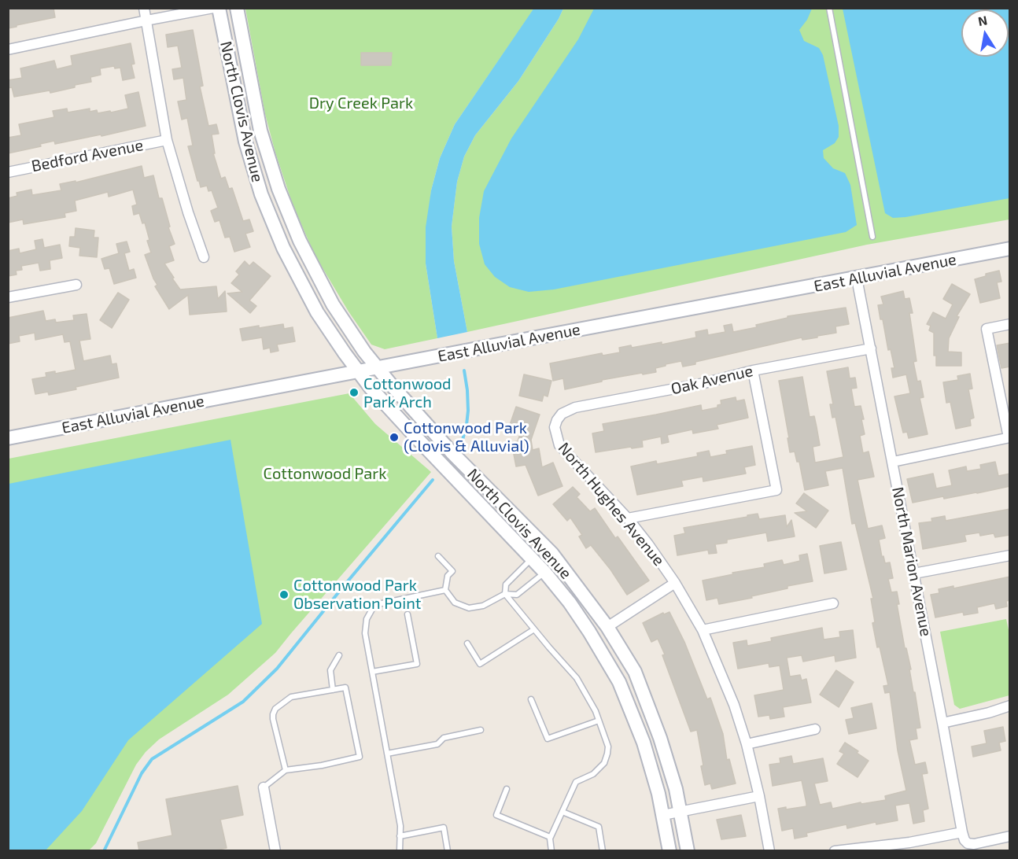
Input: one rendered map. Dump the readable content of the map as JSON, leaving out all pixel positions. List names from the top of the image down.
{
  "streets": {
    "main road": ["North Clovis Avenue", "East Alluvial Avenue"],
    "street": [
      "Bedford Avenue",
      "Oak Avenue",
      "North Hughes Avenue",
      "North Marion Avenue"
    ]
  },
  "crossings": [
    ["North Clovis Avenue", "East Alluvial Avenue"],
    ["East Alluvial Avenue", "North Marion Avenue"],
    ["Oak Avenue", "North Hughes Avenue"],
    ["Oak Avenue", "North Marion Avenue"]
  ],
  "parks": ["Dry Creek Park", "Cottonwood Park"],
  "places": ["Cottonwood Park Arch", "Cottonwood Park (Clovis & Alluvial)", "Cottonwood Park Observation Point"],
  "north": "top"
}
